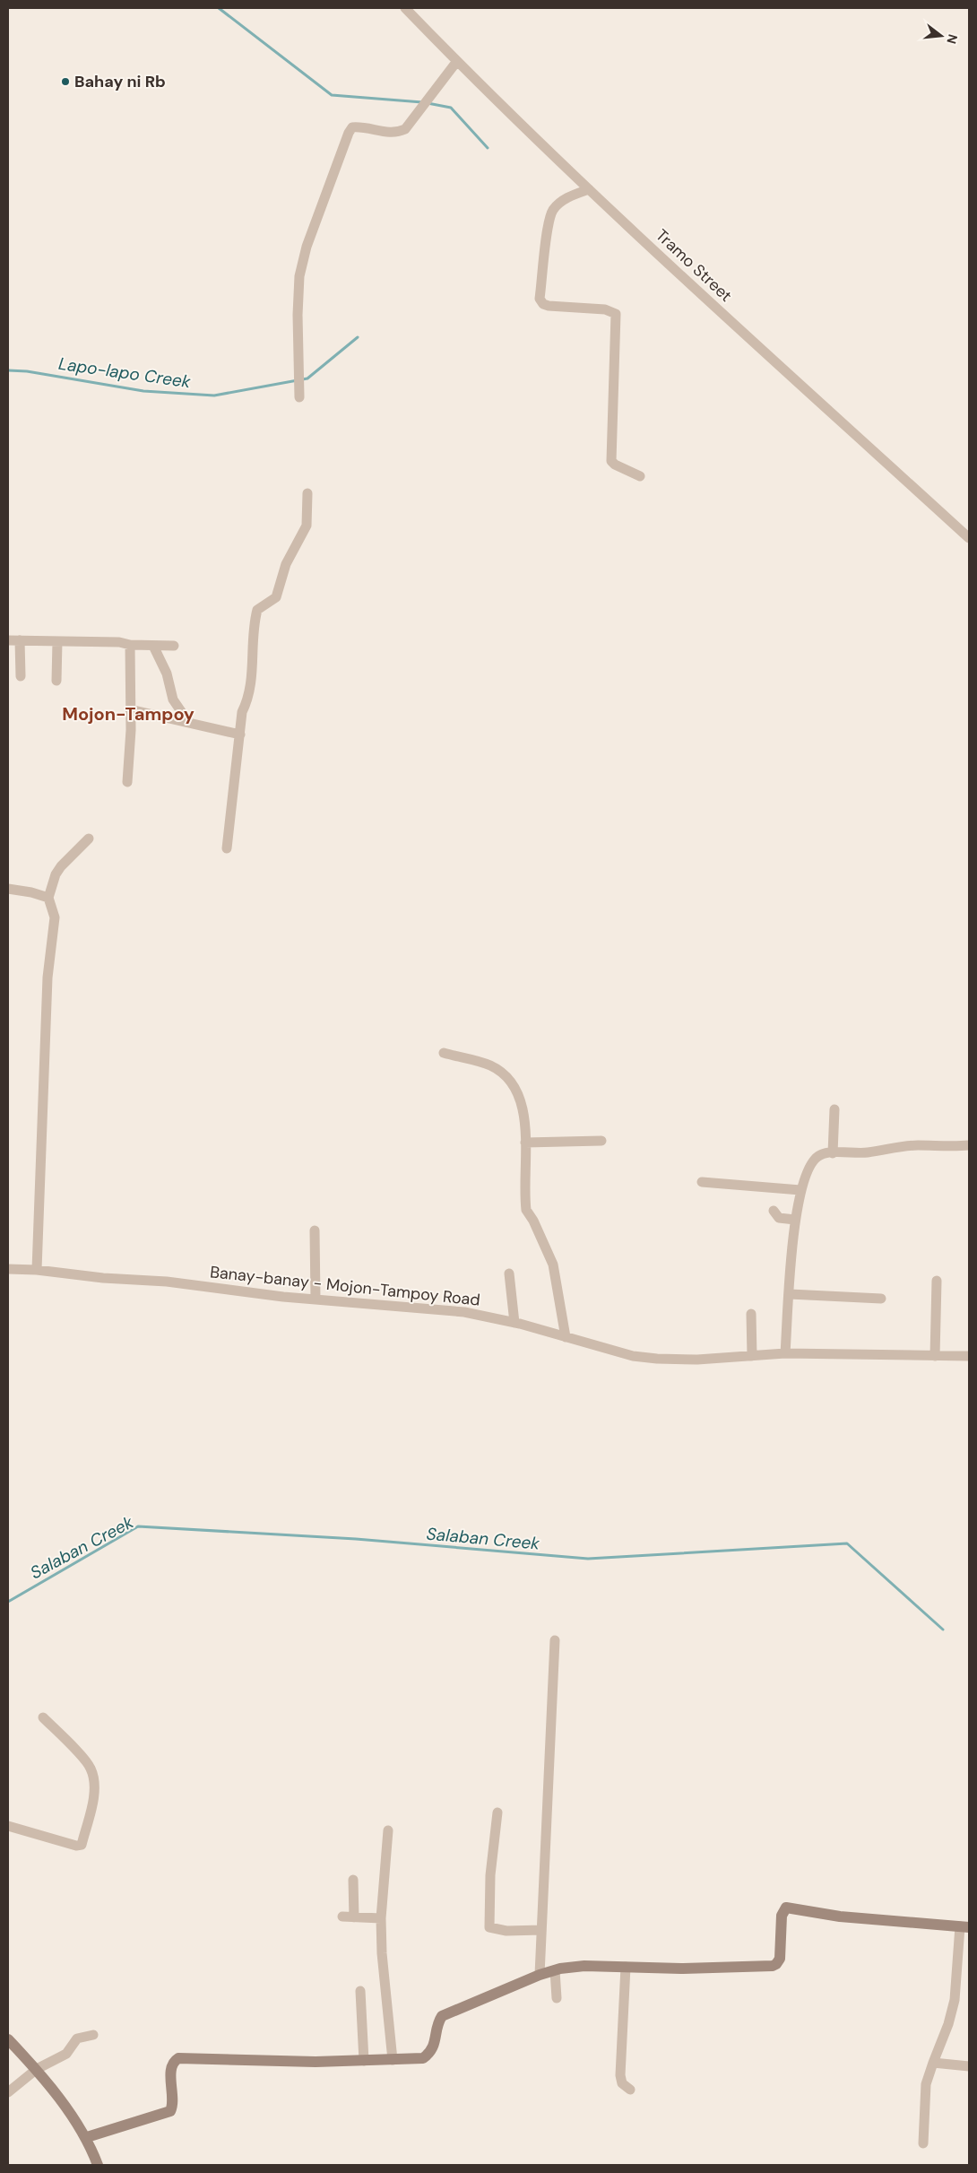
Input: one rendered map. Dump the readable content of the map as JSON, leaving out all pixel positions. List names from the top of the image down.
{
  "streets": {
    "street": ["Tramo Street", "Banay-banay - Mojon-Tampoy Road"]
  },
  "districts": ["Mojon-Tampoy"],
  "water": ["Lapo-lapo Creek", "Salaban Creek"],
  "places": ["Bahay ni Rb"],
  "north": "right"
}
